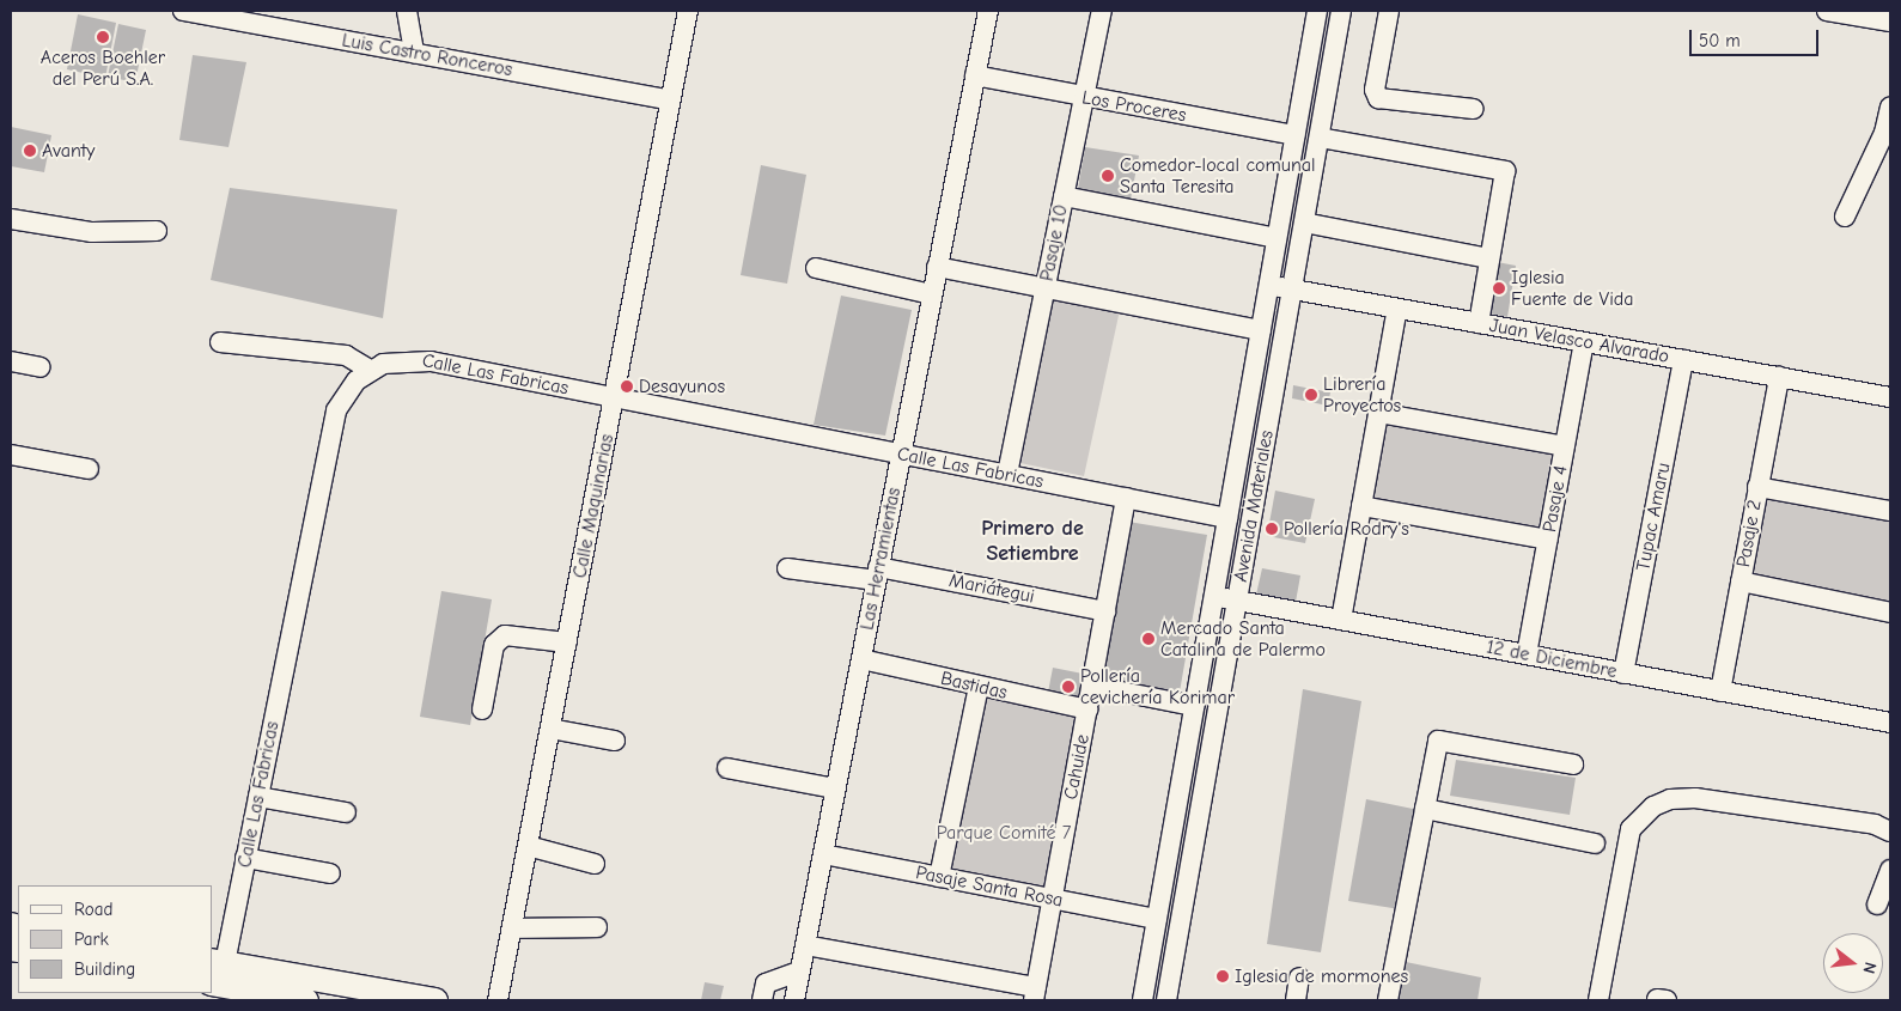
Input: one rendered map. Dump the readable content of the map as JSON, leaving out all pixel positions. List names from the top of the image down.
{
  "streets": {
    "street": [
      "Luis Castro Ronceros",
      "Los Proceres",
      "Pasaje 10",
      "Juan Velasco Alvarado",
      "Calle Las Fabricas",
      "Pasaje 4",
      "Calle Maquinarias",
      "Avenida Materiales",
      "Tupac Amaru",
      "Pasaje 2",
      "Las Herramientas",
      "Mariátegui",
      "12 de Diciembre",
      "Bastidas",
      "Cahuide",
      "Pasaje Santa Rosa"
    ]
  },
  "crossings": [
    ["Luis Castro Ronceros", "Calle Maquinarias"],
    ["Los Proceres", "Pasaje 10"],
    ["Los Proceres", "Avenida Materiales"],
    ["Los Proceres", "Las Herramientas"],
    ["Pasaje 10", "Calle Las Fabricas"],
    ["Juan Velasco Alvarado", "Pasaje 4"],
    ["Juan Velasco Alvarado", "Avenida Materiales"],
    ["Juan Velasco Alvarado", "Tupac Amaru"],
    ["Juan Velasco Alvarado", "Pasaje 2"],
    ["Calle Las Fabricas", "Calle Maquinarias"],
    ["Calle Las Fabricas", "Avenida Materiales"],
    ["Calle Las Fabricas", "Las Herramientas"],
    ["Calle Las Fabricas", "Cahuide"],
    ["Pasaje 4", "12 de Diciembre"],
    ["Avenida Materiales", "12 de Diciembre"],
    ["Avenida Materiales", "Pasaje Santa Rosa"],
    ["Tupac Amaru", "12 de Diciembre"],
    ["Pasaje 2", "12 de Diciembre"],
    ["Las Herramientas", "Mariátegui"],
    ["Las Herramientas", "Bastidas"],
    ["Las Herramientas", "Pasaje Santa Rosa"],
    ["Mariátegui", "Cahuide"],
    ["Bastidas", "Cahuide"],
    ["Cahuide", "Pasaje Santa Rosa"]
  ],
  "districts": ["Primero de Setiembre"],
  "parks": ["Parque Comité 7"],
  "places": [
    "Aceros Boehler del Perú S.A.",
    "Avanty",
    "Comedor-local comunal Santa Teresita",
    "Iglesia Fuente de Vida",
    "Desayunos",
    "Librería Proyectos",
    "Pollería Rodry's",
    "Mercado Santa Catalina de Palermo",
    "Pollería cevichería Korimar",
    "Iglesia de mormones"
  ],
  "legend": ["Road", "Park", "Building"],
  "scale_bar": "50 m",
  "north": "right"
}
